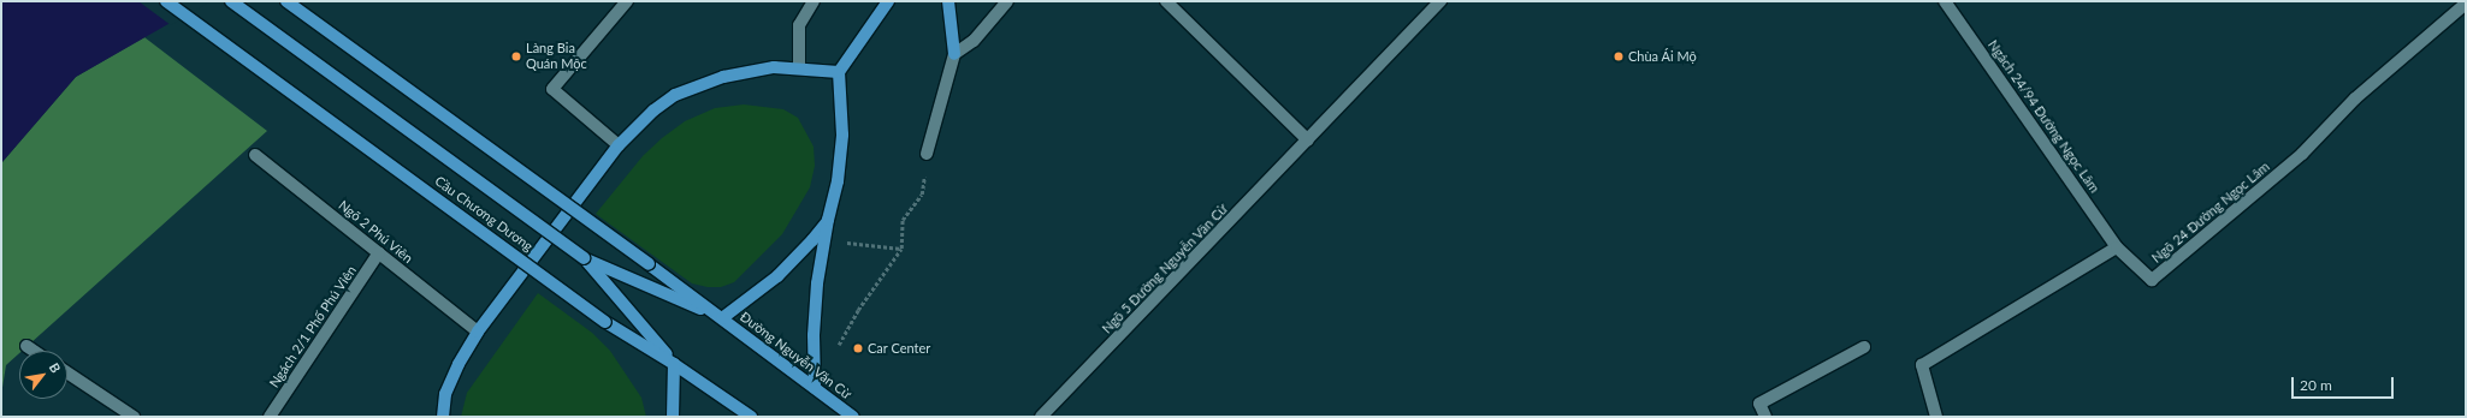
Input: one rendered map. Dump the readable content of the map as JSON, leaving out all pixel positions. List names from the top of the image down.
{
  "streets": {
    "main road": ["Cầu Chương Dương", "Đường Nguyễn Văn Cừ"],
    "street": [
      "Ngách 24/94 Đường Ngọc Lâm",
      "Ngõ 24 Đường Ngọc Lâm",
      "Ngõ 2 Phú Viên",
      "Ngõ 5 Đường Nguyễn Văn Cừ",
      "Ngách 2/1 Phố Phú Viên"
    ]
  },
  "crossings": [
    ["Ngách 24/94 Đường Ngọc Lâm", "Ngõ 24 Đường Ngọc Lâm"],
    ["Cầu Chương Dương", "Đường Nguyễn Văn Cừ"],
    ["Ngõ 2 Phú Viên", "Ngách 2/1 Phố Phú Viên"]
  ],
  "places": ["Làng Bia Quán Mộc", "Chùa Ái Mộ", "Car Center"],
  "scale_bar": "20 m",
  "north": "top right"
}
